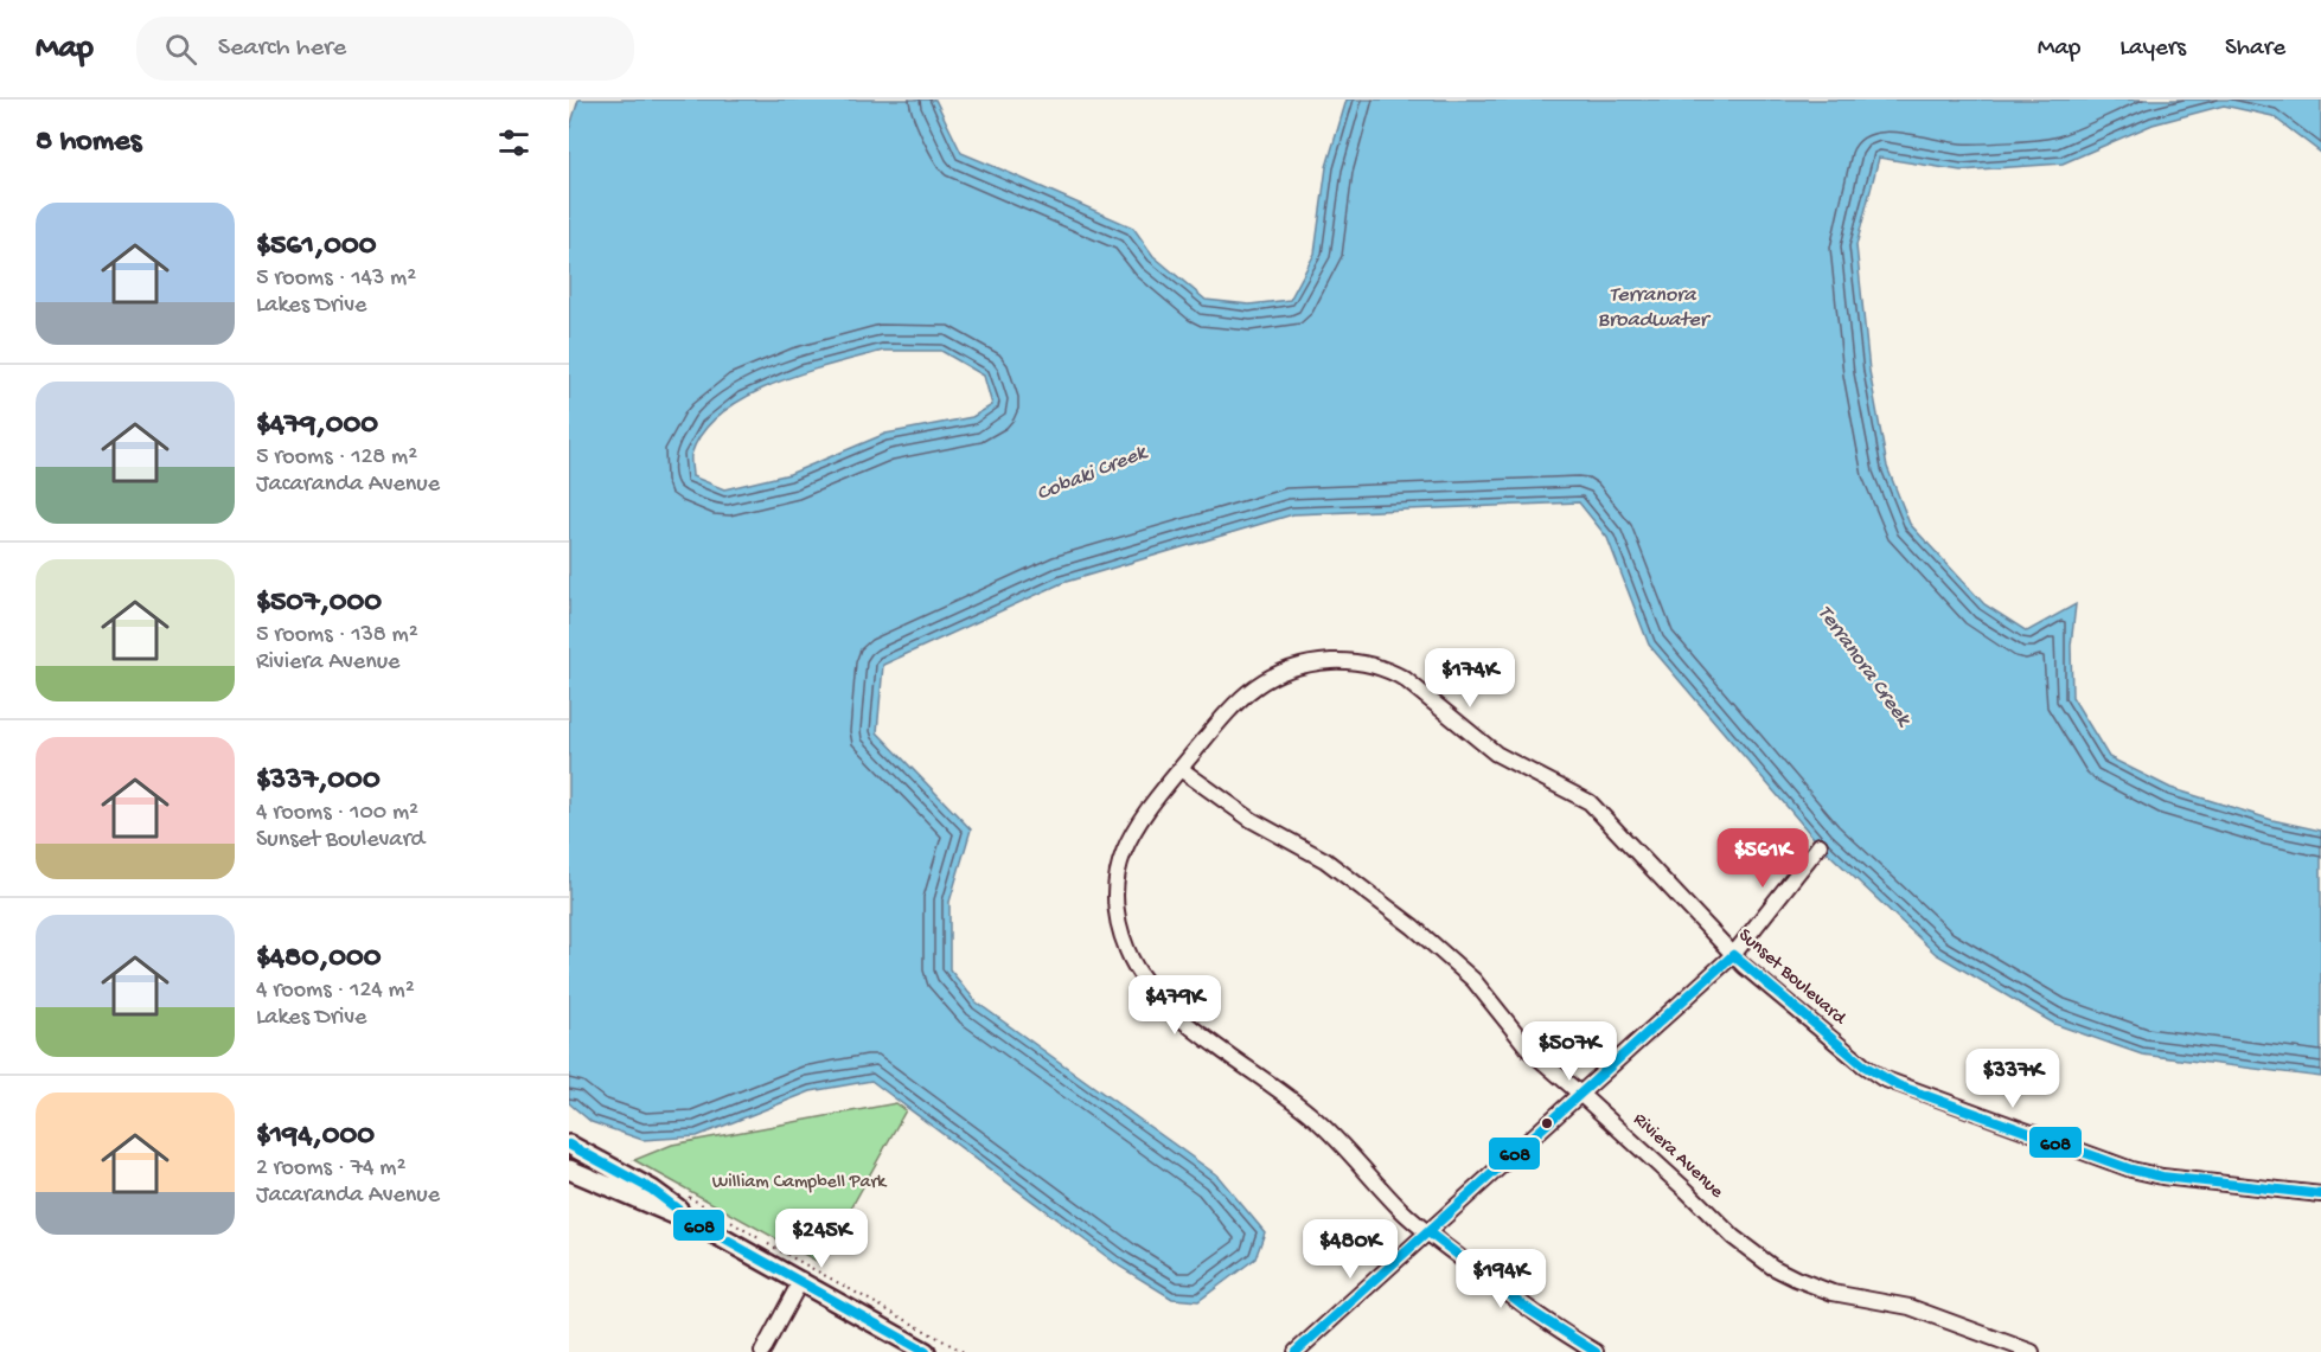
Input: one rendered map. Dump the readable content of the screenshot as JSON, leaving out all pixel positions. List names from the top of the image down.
{
  "streets": {
    "street": ["Sunset Boulevard", "Riviera Avenue"]
  },
  "crossings": [
    ["Sunset Boulevard", "Riviera Avenue"]
  ],
  "water": ["Terranora Broadwater", "Cobaki Creek", "Terranora Creek"],
  "parks": ["William Campbell Park"],
  "lines": ["transit line 608"],
  "page": {
    "header": "Map",
    "search": "Search here",
    "nav": ["Map", "Layers", "Share"],
    "heading": "8 homes",
    "list": [
      {
        "name": "$561,000",
        "note": "5 rooms · 143 m² · Lakes Drive"
      },
      {
        "name": "$479,000",
        "note": "5 rooms · 128 m² · Jacaranda Avenue"
      },
      {
        "name": "$507,000",
        "note": "5 rooms · 138 m² · Riviera Avenue"
      },
      {
        "name": "$337,000",
        "note": "4 rooms · 100 m² · Sunset Boulevard"
      },
      {
        "name": "$480,000",
        "note": "4 rooms · 124 m² · Lakes Drive"
      },
      {
        "name": "$194,000",
        "note": "2 rooms · 74 m² · Jacaranda Avenue"
      }
    ],
    "price": [
      "$174K",
      "$561K",
      "$479K",
      "$507K",
      "$337K",
      "$245K",
      "$480K",
      "$194K"
    ]
  }
}
